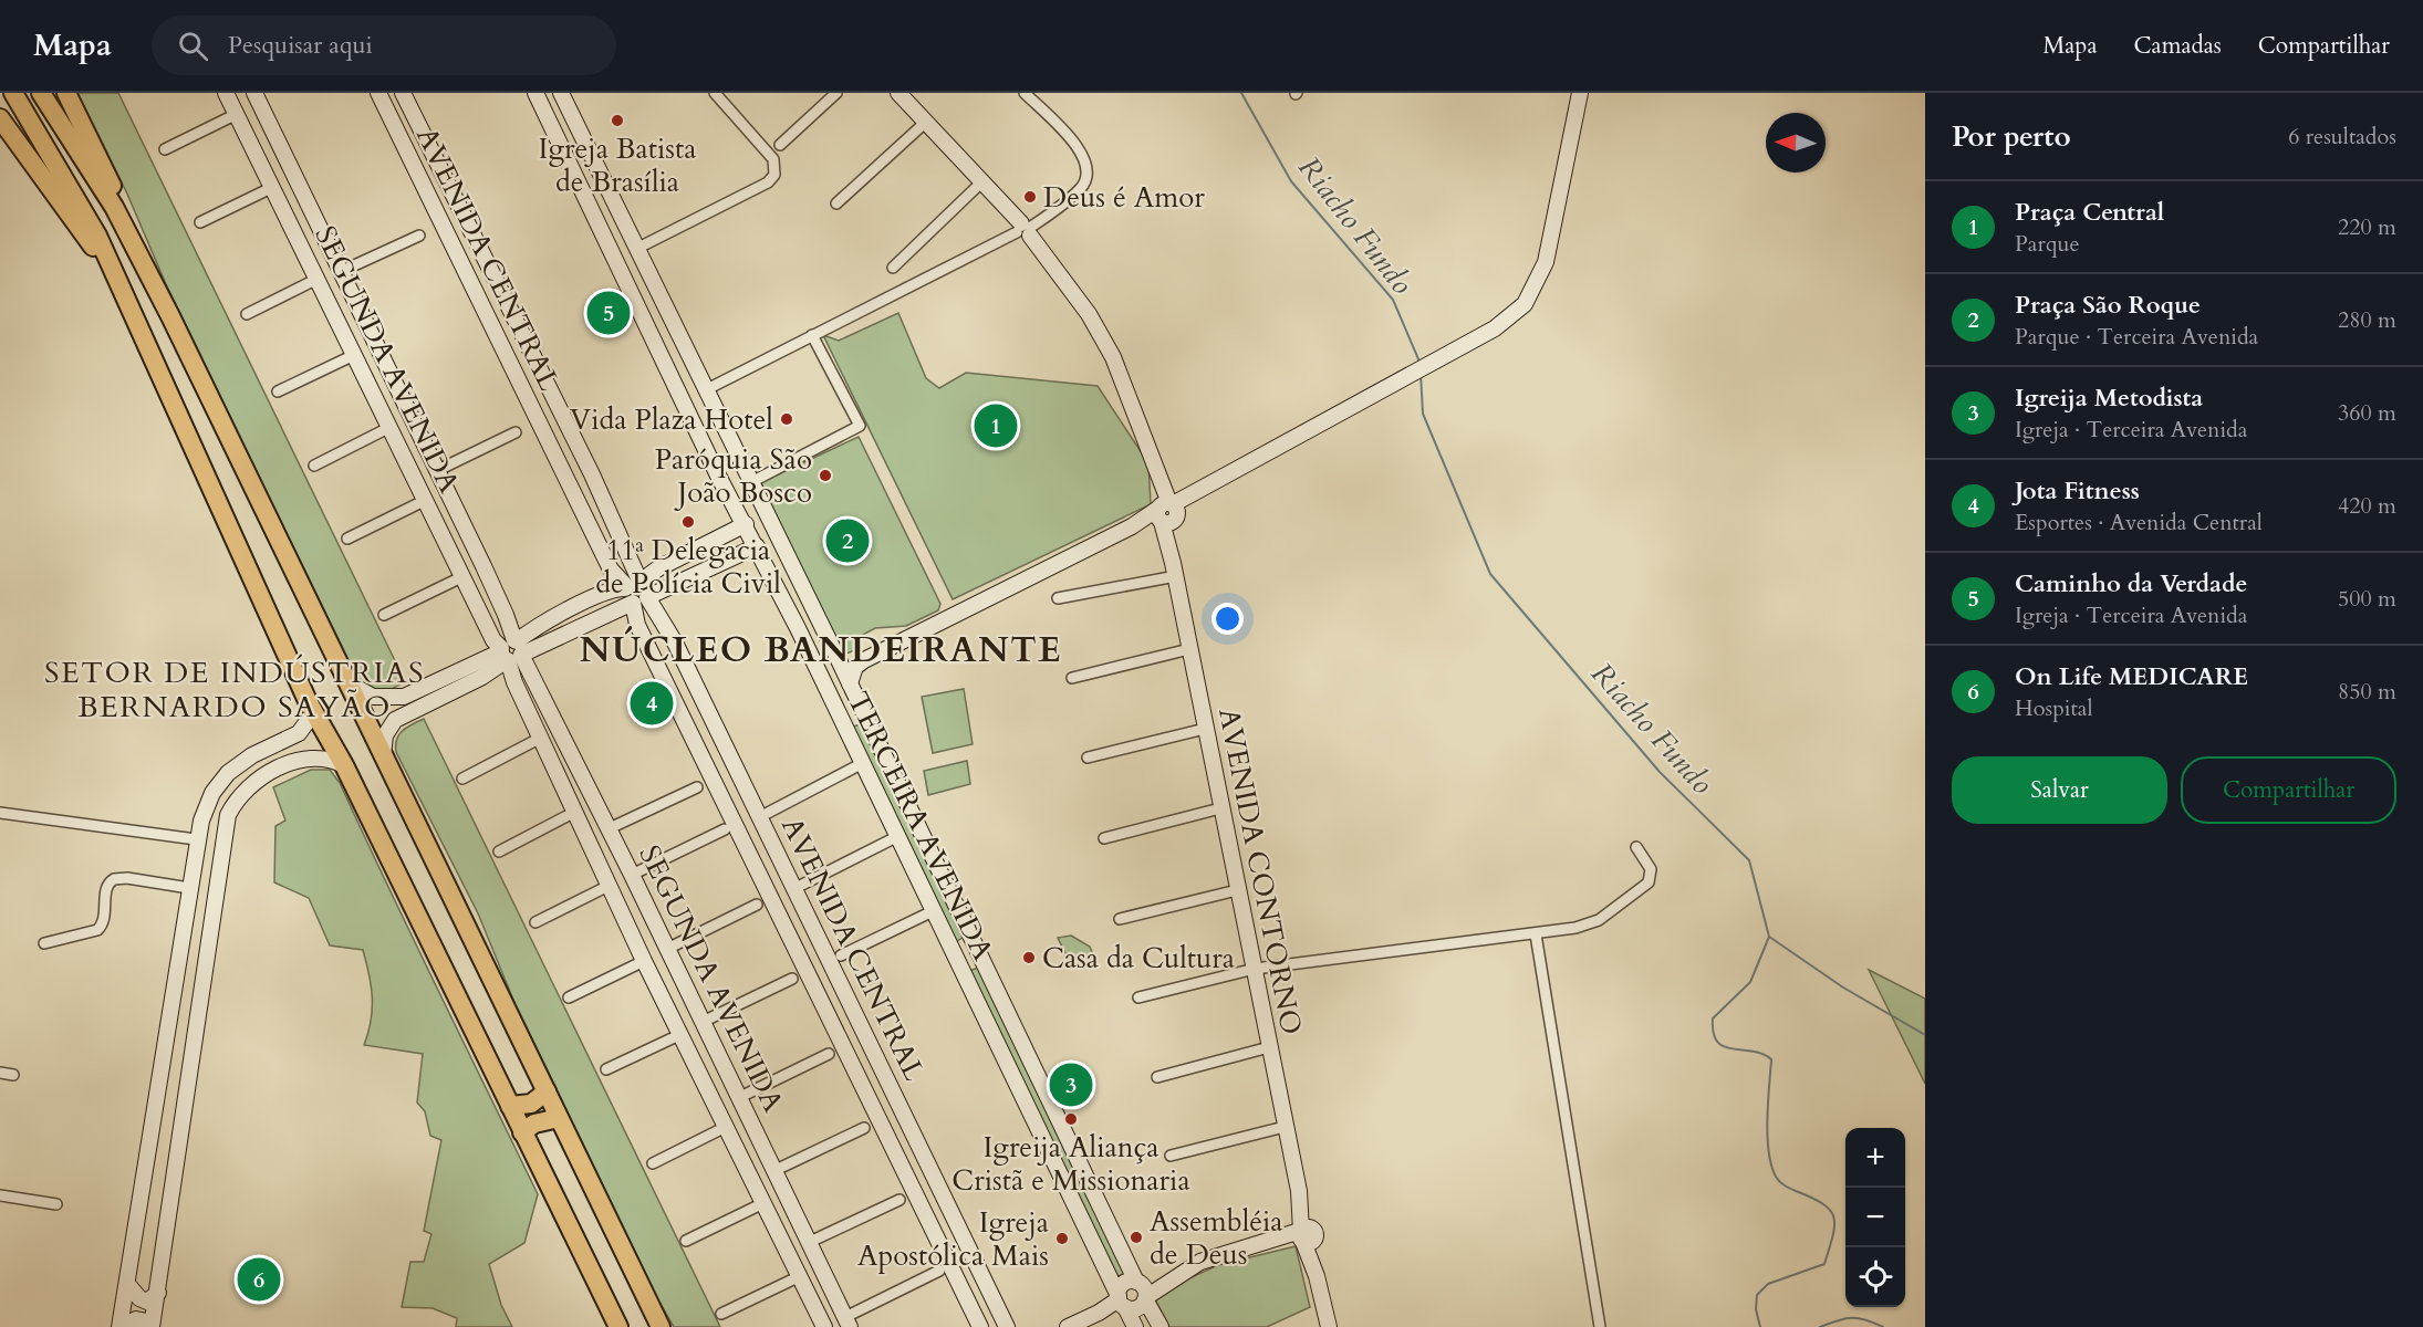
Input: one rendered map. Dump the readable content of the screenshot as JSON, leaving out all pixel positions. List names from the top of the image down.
{
  "streets": {
    "street": [
      "AVENIDA CENTRAL",
      "SEGUNDA AVENIDA",
      "TERCEIRA AVENIDA",
      "AVENIDA CONTORNO"
    ]
  },
  "districts": ["NÚCLEO BANDEIRANTE", "SETOR DE INDÚSTRIAS BERNARDO SAYÃO"],
  "water": ["Riacho Fundo"],
  "places": [
    "Igreja Batista de Brasília",
    "Deus é Amor",
    "Vida Plaza Hotel",
    "Paróquia São João Bosco",
    "11ª Delegacia de Polícia Civil",
    "Casa da Cultura",
    "Igreija Aliança Cristã e Missionaria",
    "Assembléia de Deus",
    "Igreja Apostólica Mais"
  ],
  "north": "left",
  "page": {
    "header": "Mapa",
    "search": "Pesquisar aqui",
    "nav": ["Mapa", "Camadas", "Compartilhar"],
    "heading": ["Por perto", "6 resultados"],
    "list": [
      {
        "mark": "1",
        "name": "Praça Central",
        "note": "Parque",
        "value": "220 m"
      },
      {
        "mark": "2",
        "name": "Praça São Roque",
        "note": "Parque · Terceira Avenida",
        "value": "280 m"
      },
      {
        "mark": "3",
        "name": "Igreija Metodista",
        "note": "Igreja · Terceira Avenida",
        "value": "360 m"
      },
      {
        "mark": "4",
        "name": "Jota Fitness",
        "note": "Esportes · Avenida Central",
        "value": "420 m"
      },
      {
        "mark": "5",
        "name": "Caminho da Verdade",
        "note": "Igreja · Terceira Avenida",
        "value": "500 m"
      },
      {
        "mark": "6",
        "name": "On Life MEDICARE",
        "note": "Hospital",
        "value": "850 m"
      }
    ],
    "pins": [
      "5",
      "1",
      "2",
      "4",
      "3",
      "6"
    ],
    "buttons": ["Salvar", "Compartilhar"],
    "map_buttons": ["+", "−"]
  }
}
